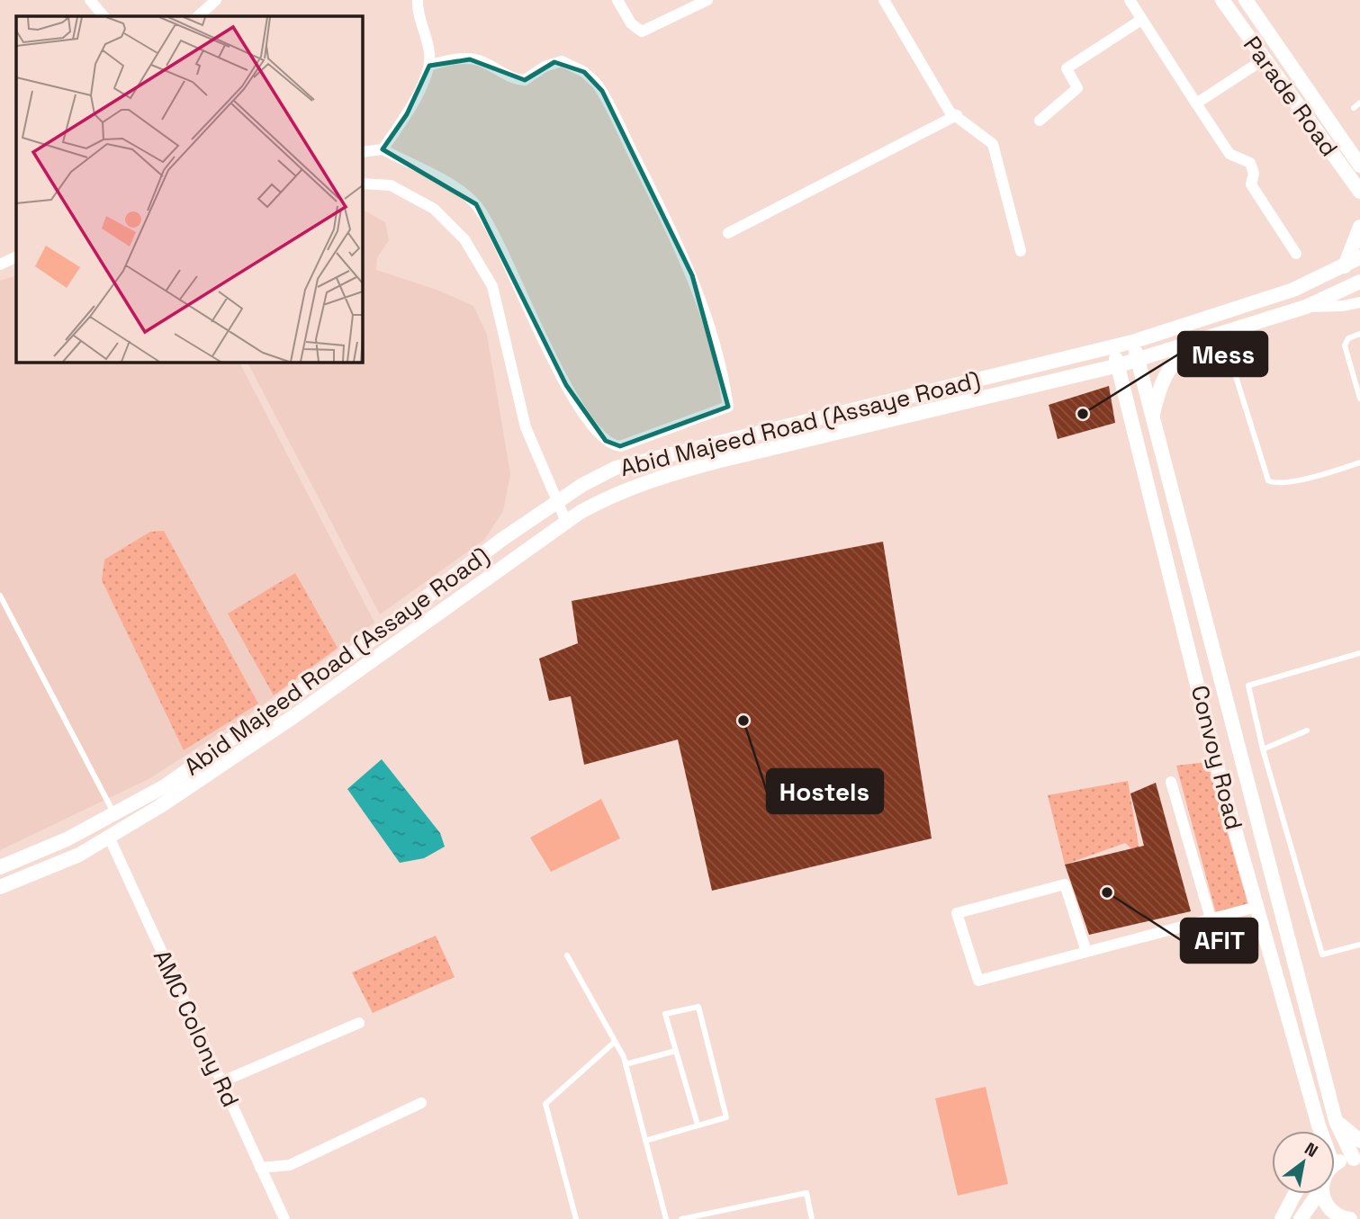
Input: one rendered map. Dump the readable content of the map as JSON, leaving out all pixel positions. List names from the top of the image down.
{
  "streets": {
    "main road": ["Parade Road", "Abid Majeed Road (Assaye Road)", "Convoy Road"],
    "street": ["AMC Colony Rd"]
  },
  "crossings": [
    ["Abid Majeed Road (Assaye Road)", "Convoy Road"],
    ["Abid Majeed Road (Assaye Road)", "AMC Colony Rd"]
  ],
  "places": ["Mess", "Hostels", "AFIT"],
  "north": "top right"
}
